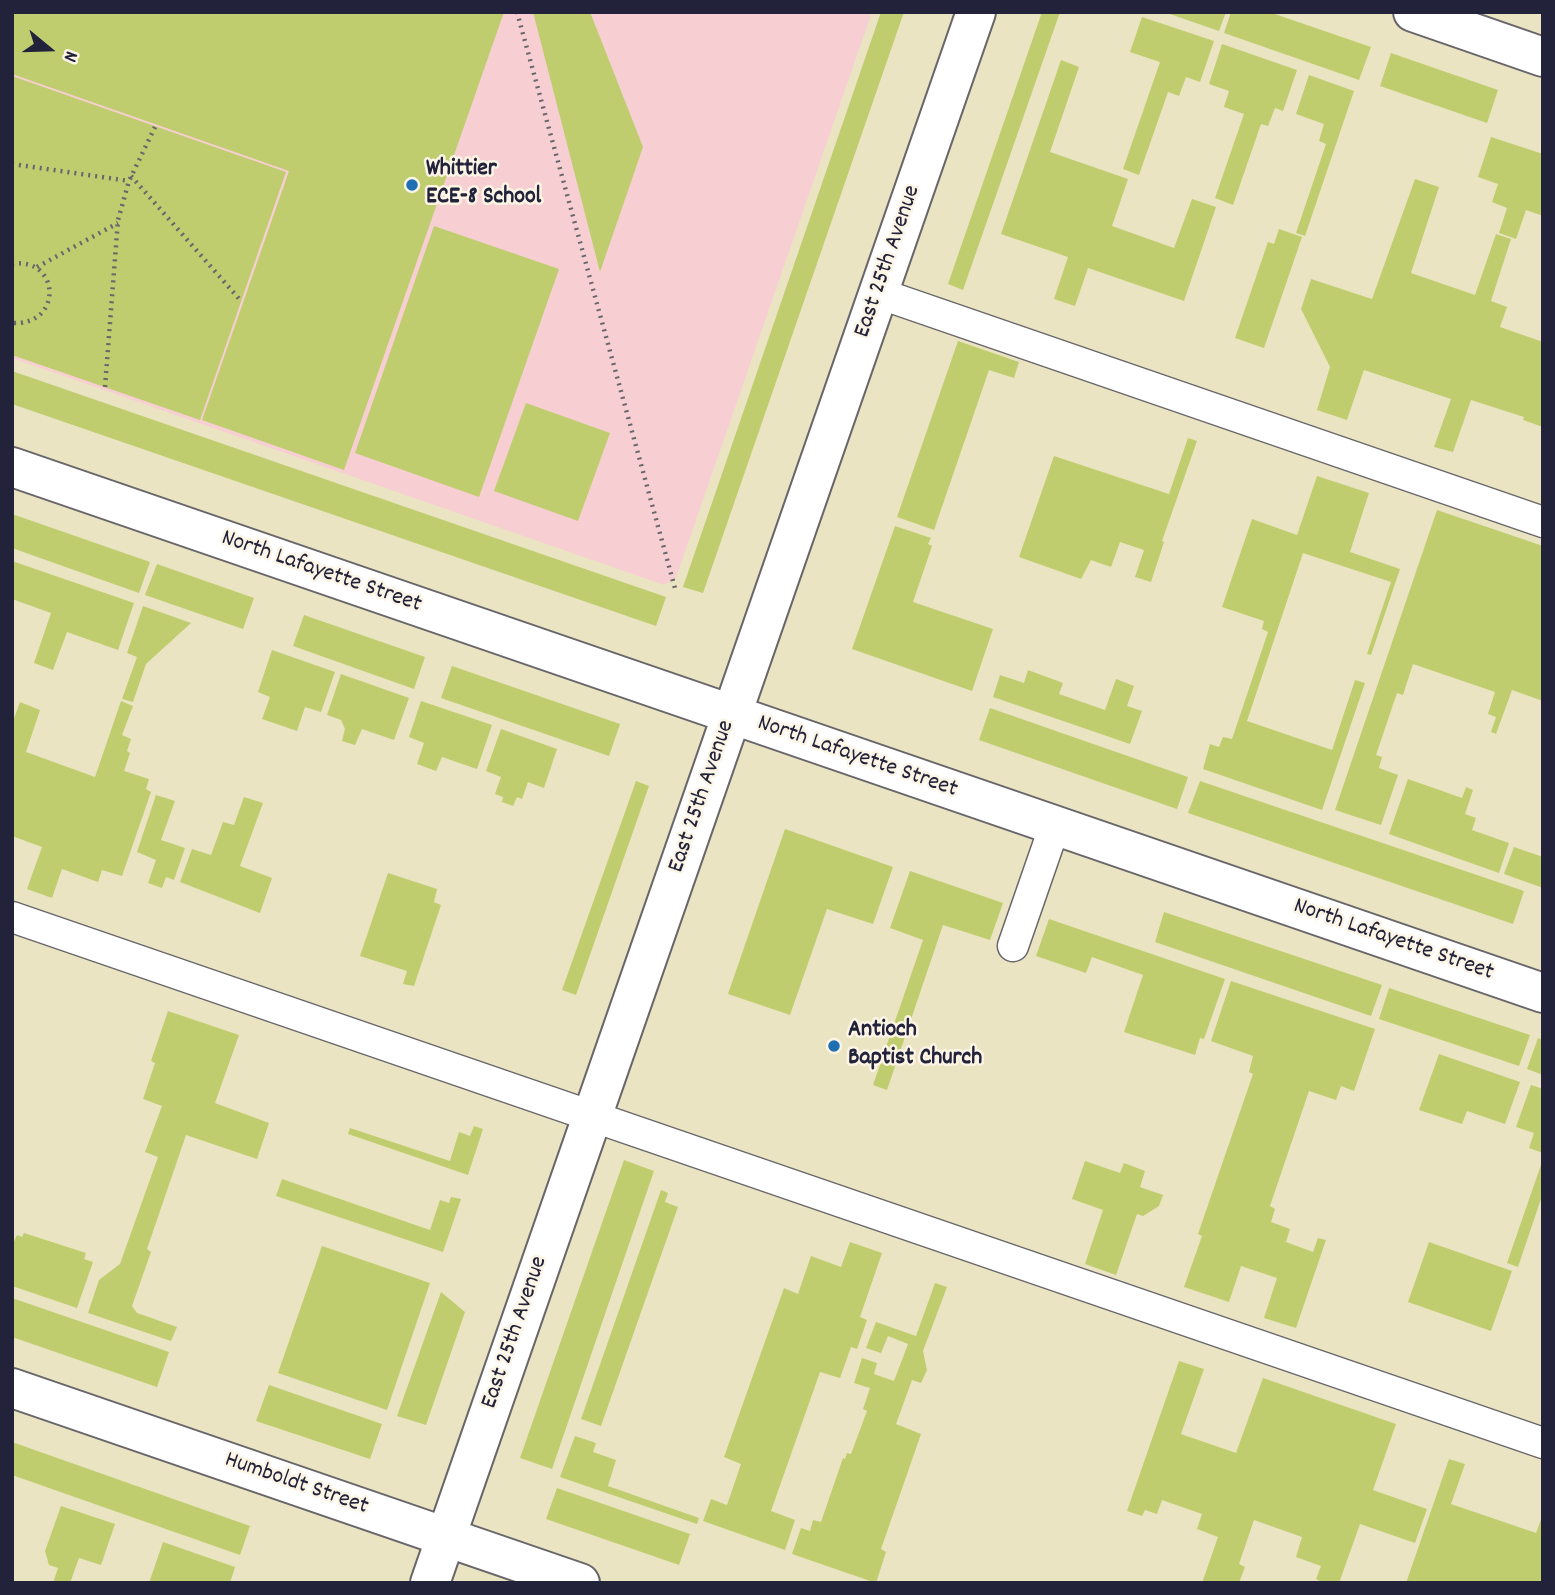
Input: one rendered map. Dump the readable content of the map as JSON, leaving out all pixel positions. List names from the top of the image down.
{
  "streets": {
    "street": ["East 25th Avenue", "North Lafayette Street", "Humboldt Street"]
  },
  "crossings": [
    ["East 25th Avenue", "North Lafayette Street"],
    ["East 25th Avenue", "Humboldt Street"]
  ],
  "places": ["Whittier ECE-8 School", "Antioch Baptist Church"],
  "north": "right"
}
